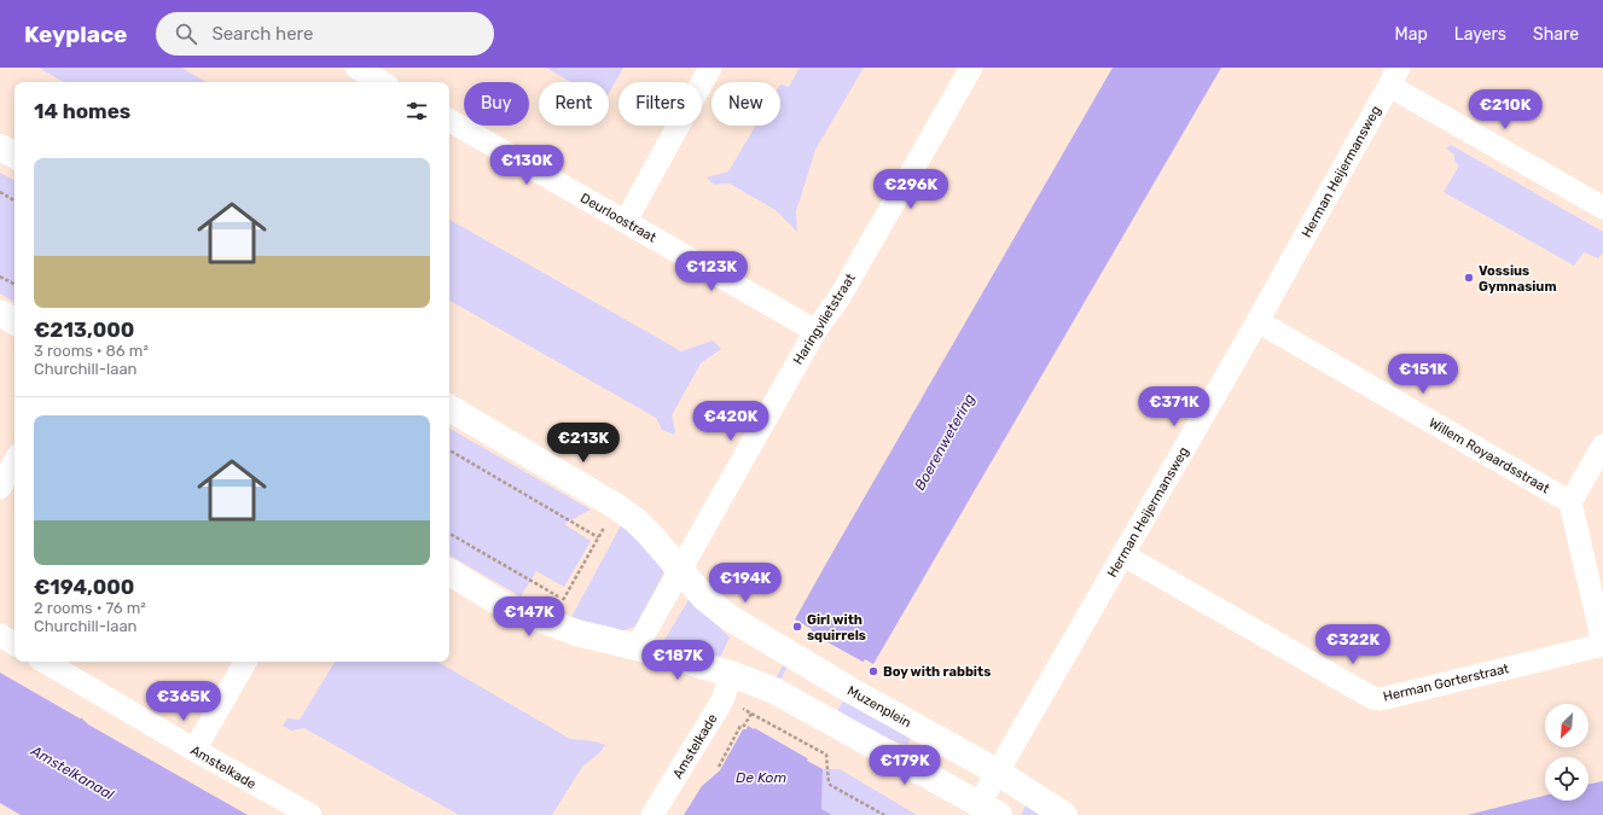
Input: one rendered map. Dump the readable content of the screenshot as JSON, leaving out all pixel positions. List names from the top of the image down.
{
  "streets": {
    "street": [
      "Herman Heijermansweg",
      "Deurloostraat",
      "Haringvlietstraat",
      "Willem Royaardsstraat",
      "Herman Gorterstraat",
      "Muzenplein",
      "Amstelkade"
    ]
  },
  "crossings": [
    ["Herman Heijermansweg", "Willem Royaardsstraat"],
    ["Herman Heijermansweg", "Herman Gorterstraat"],
    ["Herman Heijermansweg", "Muzenplein"],
    ["Deurloostraat", "Haringvlietstraat"],
    ["Haringvlietstraat", "Muzenplein"]
  ],
  "water": ["Boerenwetering", "Amstelkanaal", "De Kom"],
  "places": ["Vossius Gymnasium", "Girl with squirrels", "Boy with rabbits"],
  "north": "bottom left",
  "page": {
    "header": "Keyplace",
    "search": "Search here",
    "nav": ["Map", "Layers", "Share"],
    "chip": [
      "Buy",
      "Rent",
      "Filters",
      "New"
    ],
    "heading": "14 homes",
    "price": [
      "€210K",
      "€130K",
      "€296K",
      "€123K",
      "€151K",
      "€371K",
      "€420K",
      "€213K",
      "€194K",
      "€147K",
      "€322K",
      "€187K",
      "€365K",
      "€179K"
    ],
    "list": [
      {
        "name": "€213,000",
        "note": "3 rooms · 86 m² · Churchill-laan"
      },
      {
        "name": "€194,000",
        "note": "2 rooms · 76 m² · Churchill-laan"
      }
    ]
  }
}
